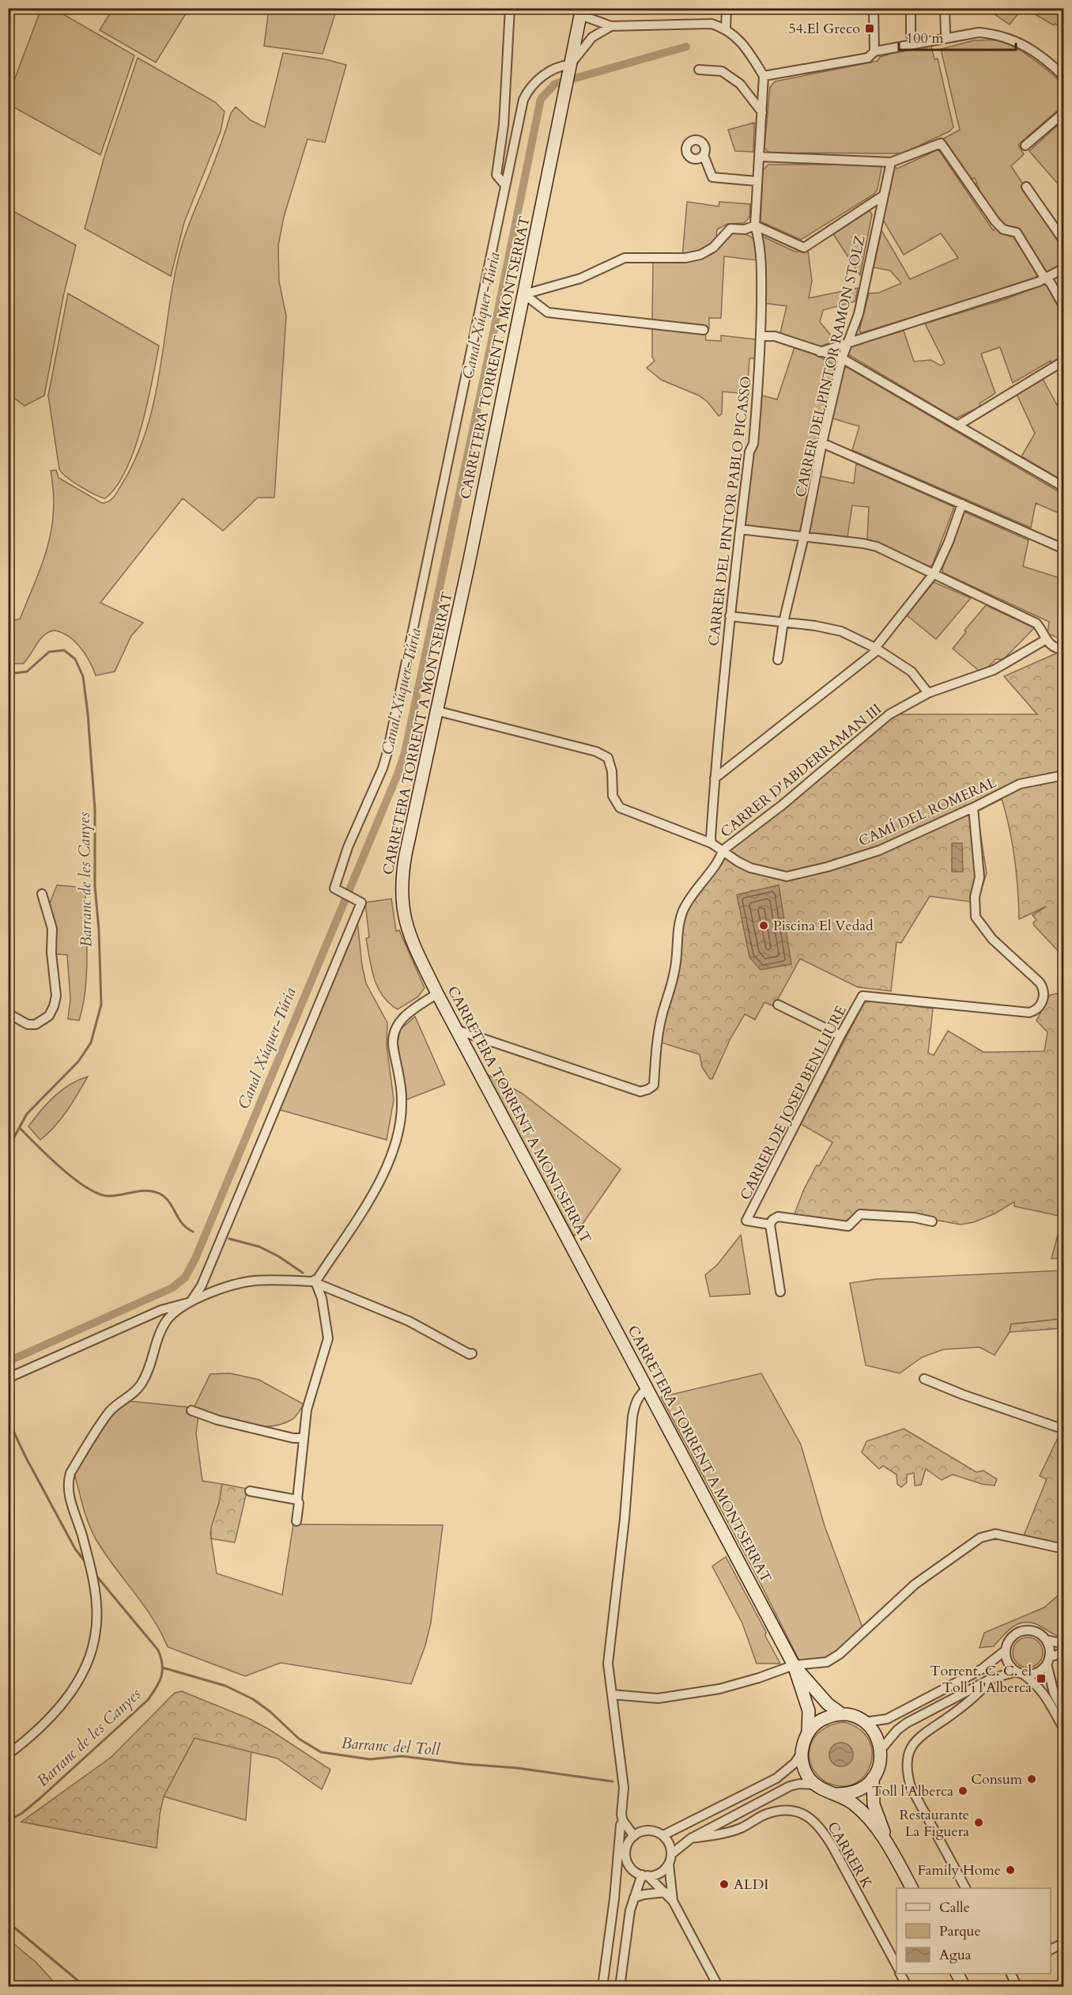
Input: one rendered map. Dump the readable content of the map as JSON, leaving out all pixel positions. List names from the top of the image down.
{
  "streets": {
    "main road": ["CARRETERA TORRENT A MONTSERRAT"],
    "street": [
      "CARRER DEL PINTOR RAMON STOLZ",
      "CARRER DEL PINTOR PABLO PICASSO",
      "CARRER D'ABDERRAMAN III",
      "CAMÍ DEL ROMERAL",
      "CARRER DE JOSEP BENLLIURE",
      "CARRER K"
    ]
  },
  "crossings": [
    ["CARRETERA TORRENT A MONTSERRAT", "CARRER D'ABDERRAMAN III"],
    ["CARRETERA TORRENT A MONTSERRAT", "CAMÍ DEL ROMERAL"],
    ["CARRER DEL PINTOR PABLO PICASSO", "CAMÍ DEL ROMERAL"],
    ["CARRER D'ABDERRAMAN III", "CAMÍ DEL ROMERAL"],
    ["CAMÍ DEL ROMERAL", "CARRER DE JOSEP BENLLIURE"]
  ],
  "water": ["Canal Xúquer-Túria", "Barranc de les Canyes", "Barranc del Toll"],
  "places": {
    "transit": ["54.El Greco", "Torrent, C. C. el Toll i l'Alberca"],
    "other": [
      "Piscina El Vedad",
      "Consum",
      "Toll l'Alberca",
      "Restaurante La Figuera",
      "Family Home",
      "ALDI"
    ]
  },
  "legend": ["Calle", "Parque", "Agua"],
  "scale_bar": "100 m"
}
